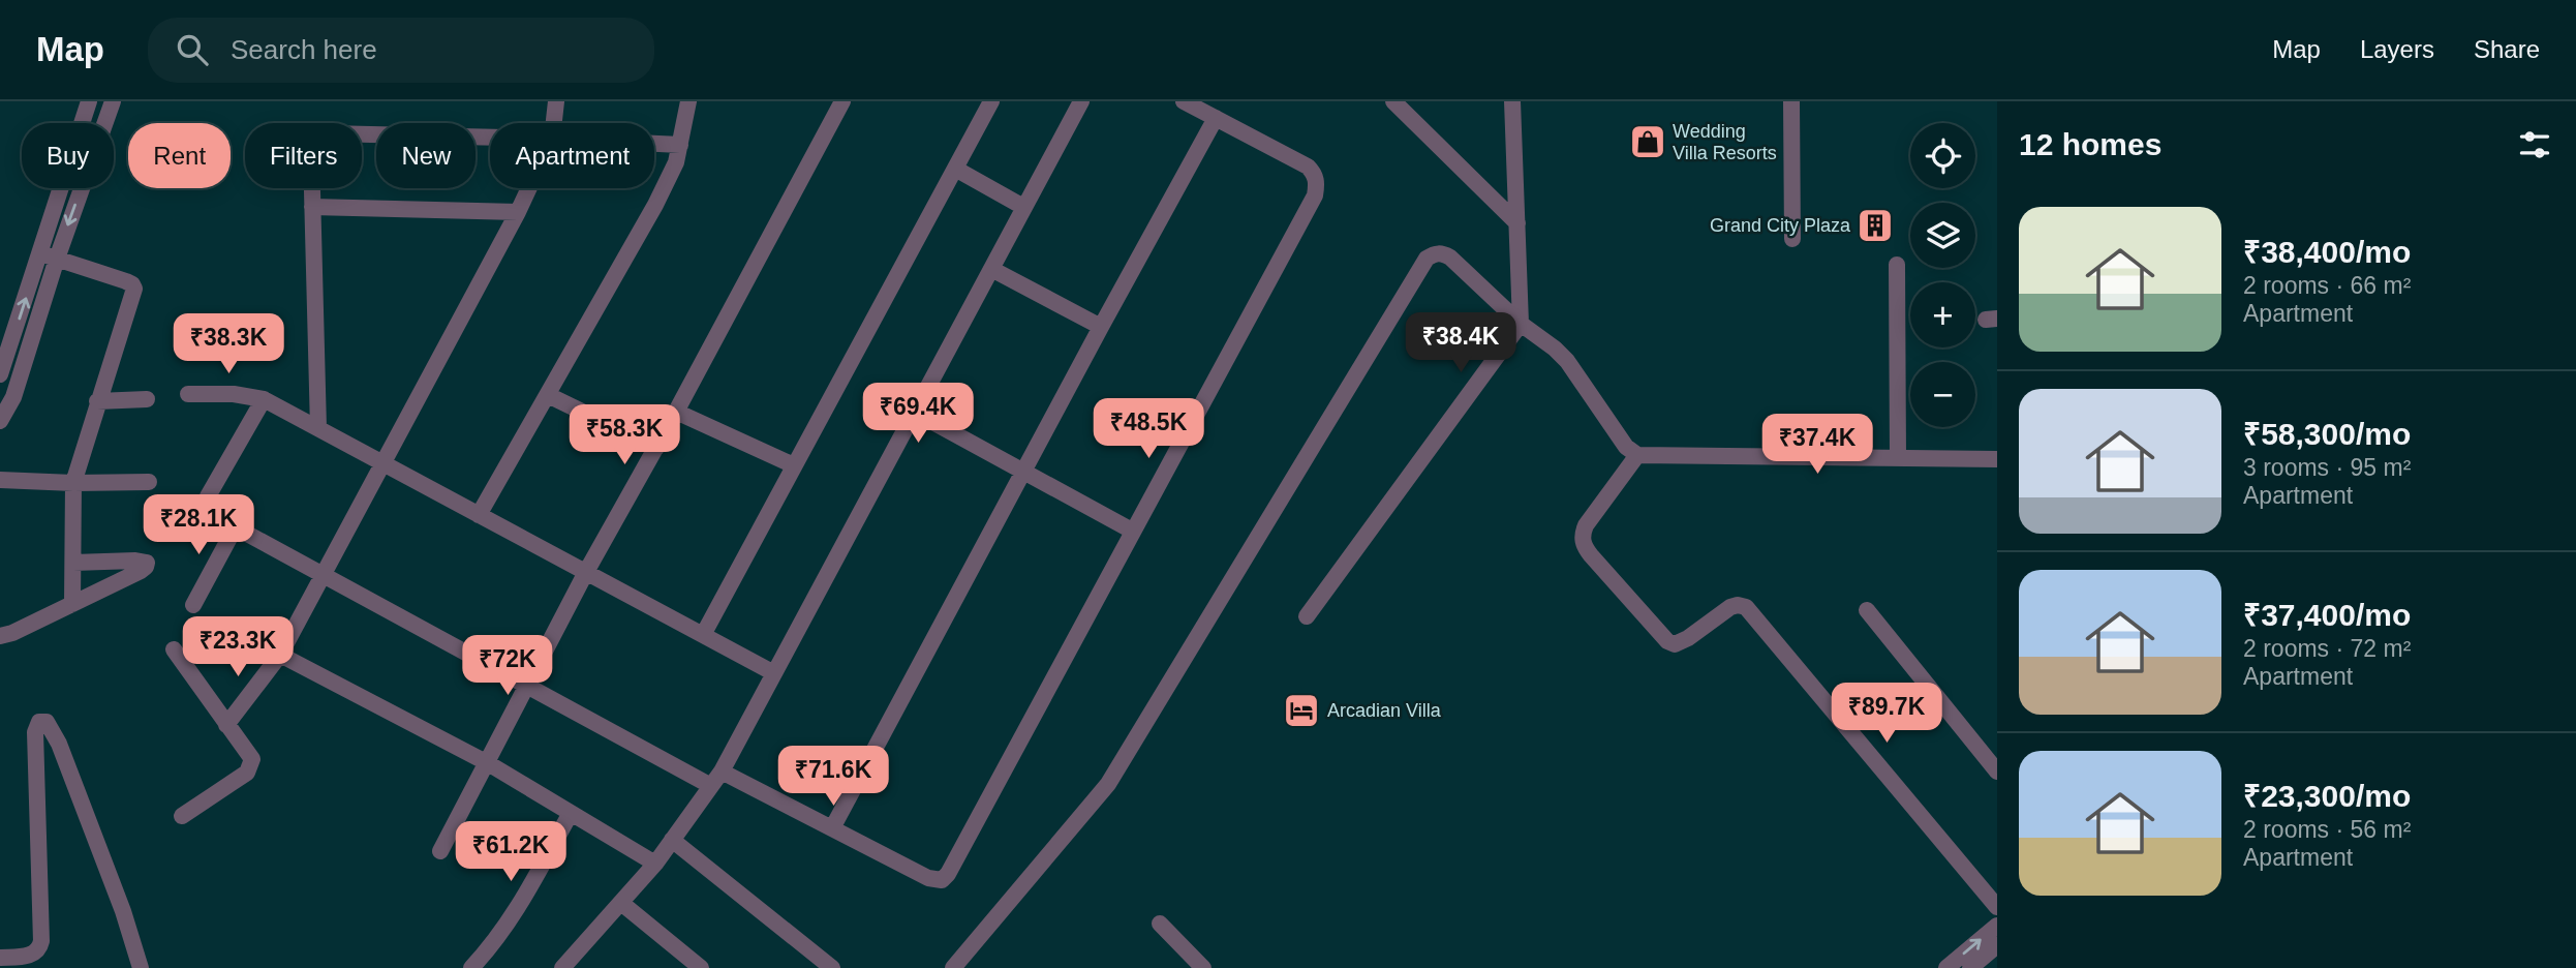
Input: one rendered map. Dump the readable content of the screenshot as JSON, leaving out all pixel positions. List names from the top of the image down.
{
  "places": {
    "shop": ["Wedding Villa Resorts"],
    "building": ["Grand City Plaza"],
    "hotel": ["Arcadian Villa"]
  },
  "page": {
    "header": "Map",
    "search": "Search here",
    "nav": ["Map", "Layers", "Share"],
    "heading": "12 homes",
    "map_buttons": ["+", "−"],
    "chip": [
      "Buy",
      "Rent",
      "Filters",
      "New",
      "Apartment"
    ],
    "list": [
      {
        "name": "₹38,400/mo",
        "note": "2 rooms · 66 m² · Apartment"
      },
      {
        "name": "₹58,300/mo",
        "note": "3 rooms · 95 m² · Apartment"
      },
      {
        "name": "₹37,400/mo",
        "note": "2 rooms · 72 m² · Apartment"
      },
      {
        "name": "₹23,300/mo",
        "note": "2 rooms · 56 m² · Apartment"
      }
    ],
    "price": [
      "₹38.4K",
      "₹38.3K",
      "₹69.4K",
      "₹48.5K",
      "₹58.3K",
      "₹37.4K",
      "₹28.1K",
      "₹23.3K",
      "₹72K",
      "₹89.7K",
      "₹71.6K",
      "₹61.2K"
    ]
  }
}
